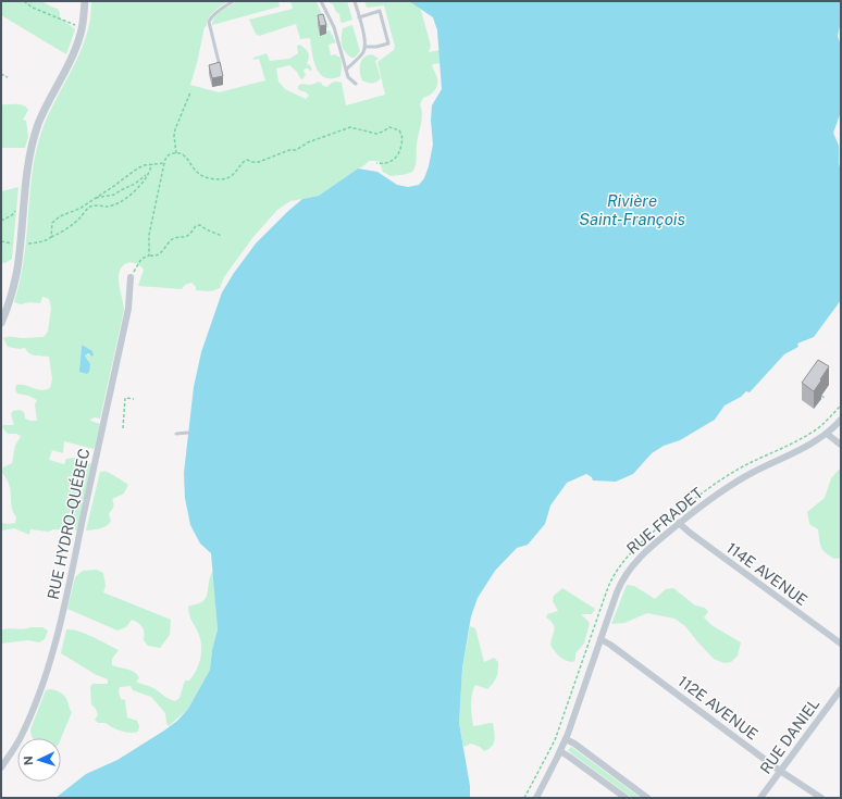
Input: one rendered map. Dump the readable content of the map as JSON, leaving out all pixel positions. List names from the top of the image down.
{
  "streets": {
    "street": [
      "RUE FRADET",
      "RUE HYDRO-QUÉBEC",
      "114E AVENUE",
      "112E AVENUE",
      "RUE DANIEL"
    ]
  },
  "crossings": [
    ["RUE FRADET", "114E AVENUE"],
    ["RUE FRADET", "112E AVENUE"],
    ["112E AVENUE", "RUE DANIEL"]
  ],
  "water": ["Rivière Saint-François"],
  "north": "left"
}
